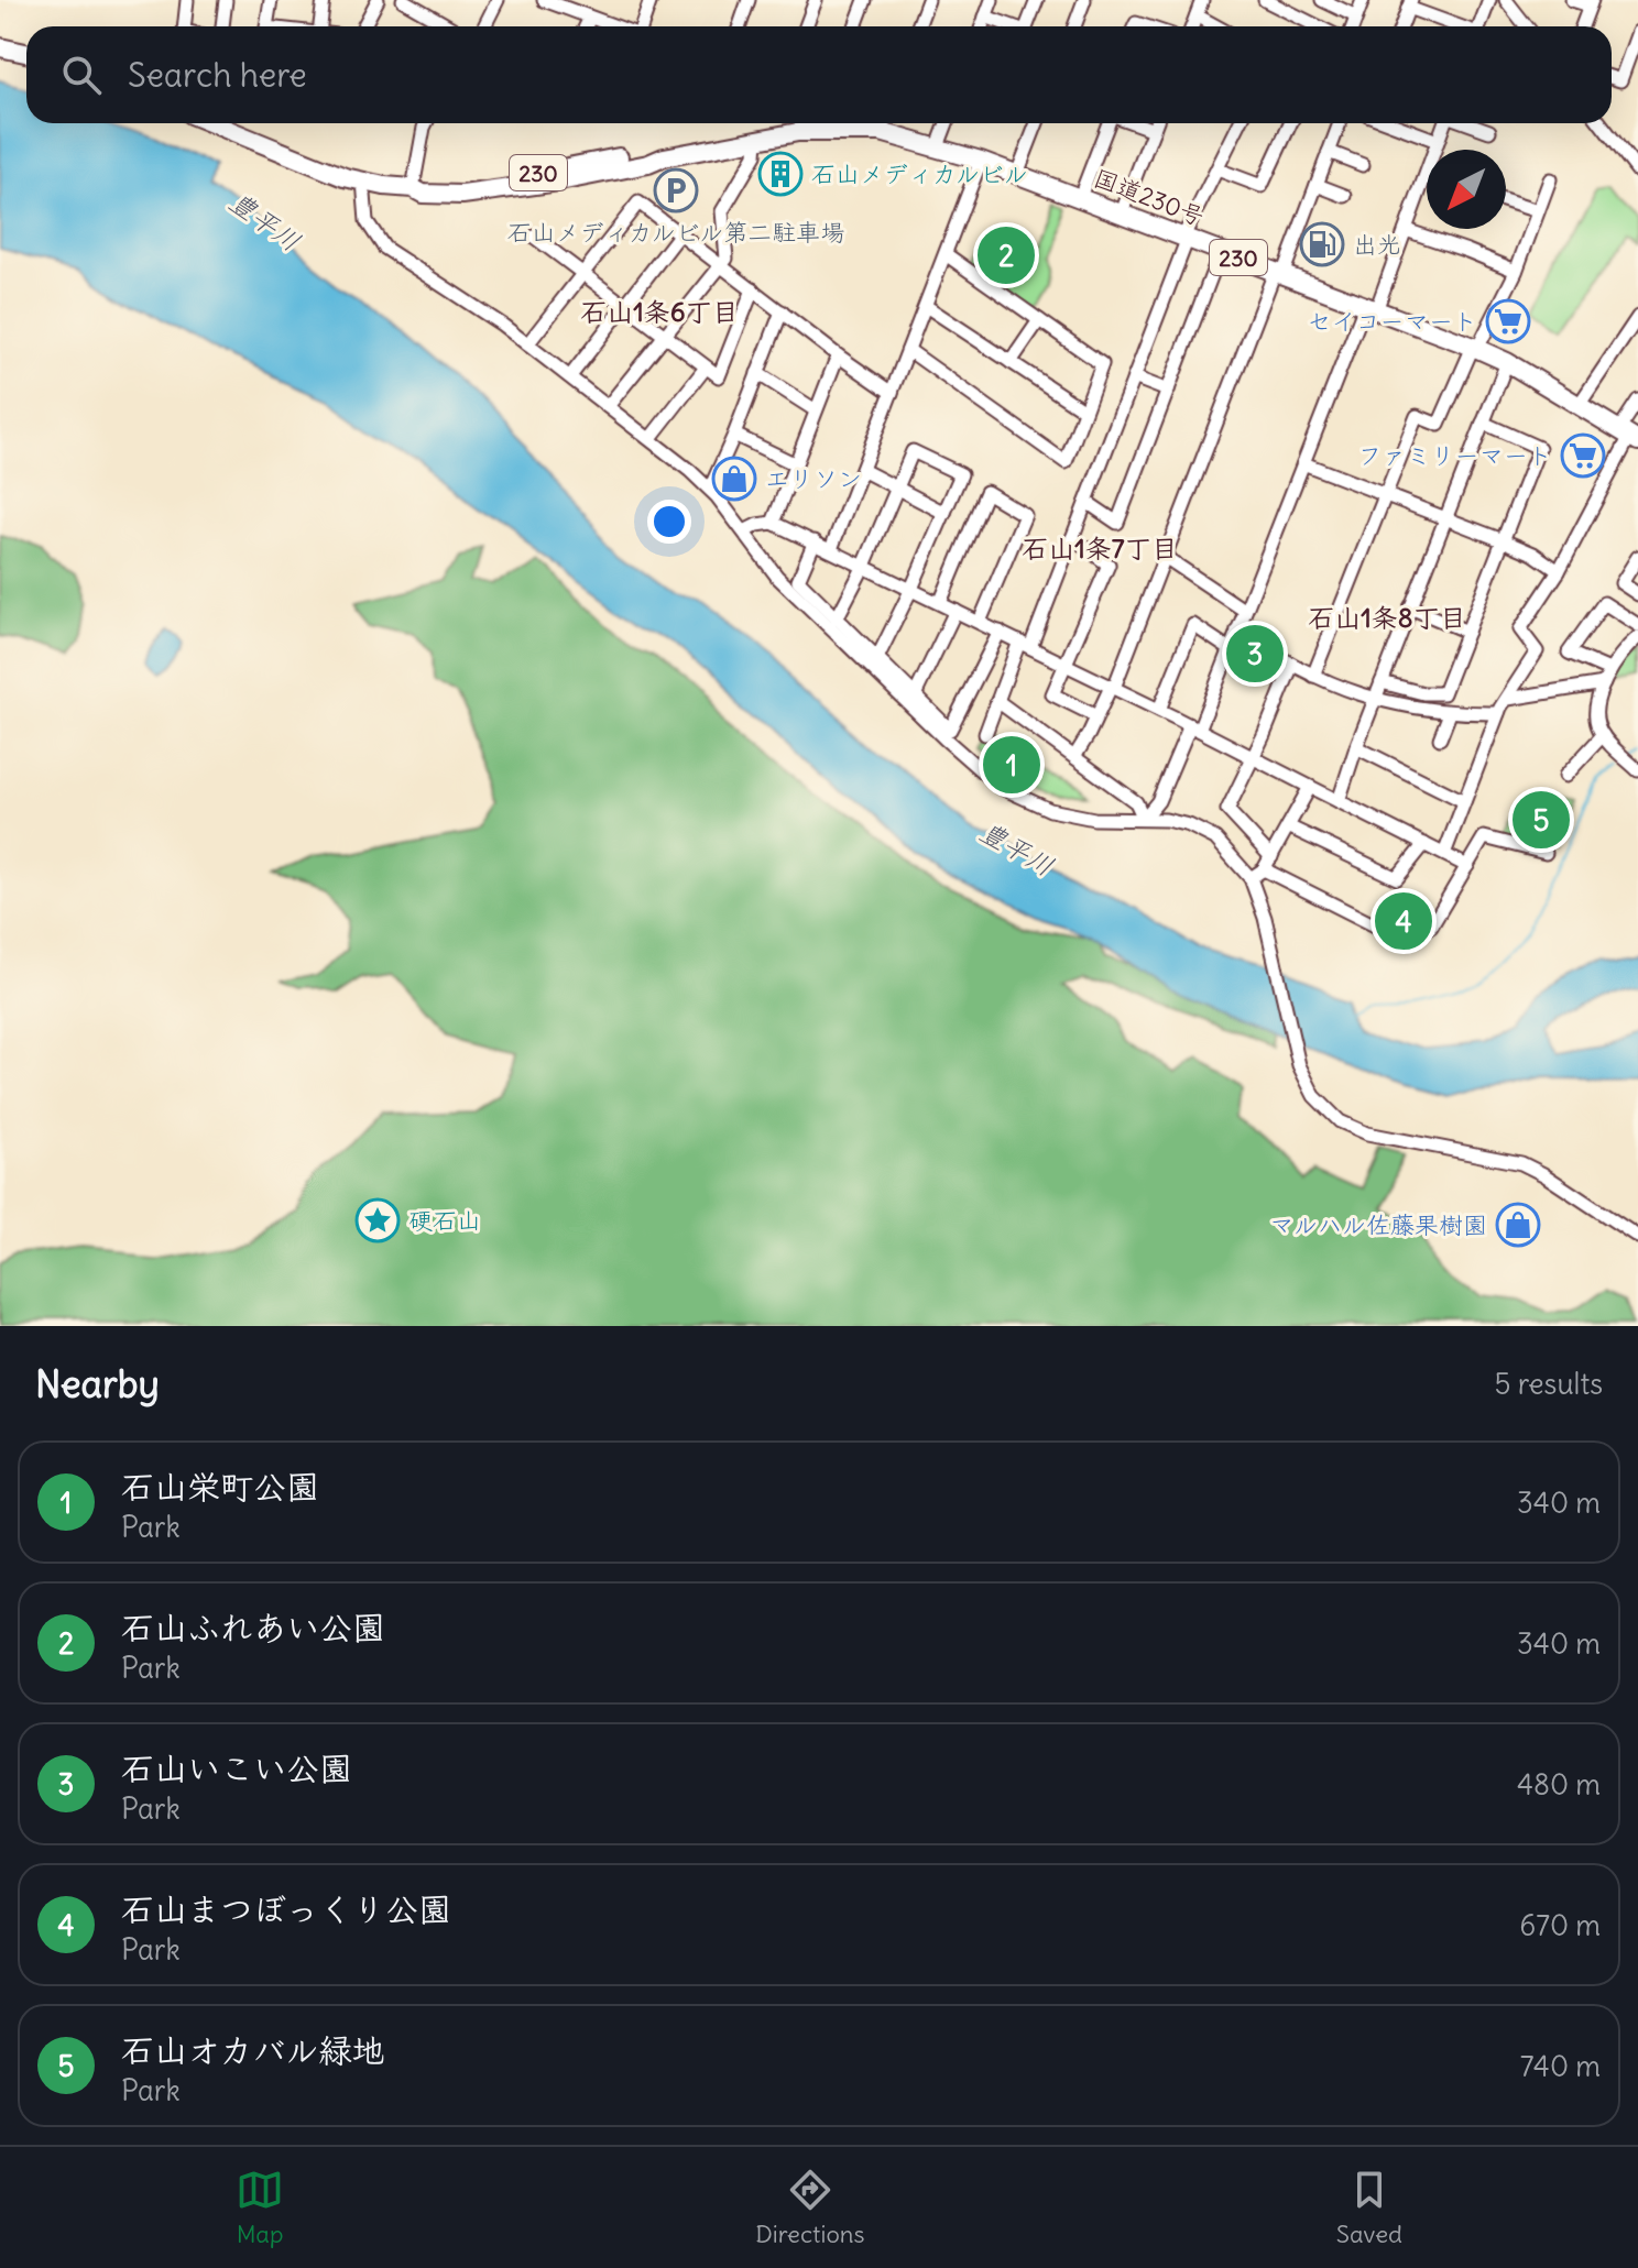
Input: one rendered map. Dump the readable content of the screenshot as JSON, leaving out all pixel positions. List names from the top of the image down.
{
  "streets": {
    "highway": ["230", "国道230号"]
  },
  "districts": ["石山1条6丁目", "石山1条7丁目", "石山1条8丁目"],
  "water": ["豊平川"],
  "places": {
    "building": ["石山メディカルビル"],
    "parking": ["石山メディカルビル第二駐車場"],
    "fuel station": ["出光"],
    "supermarket": ["セイコーマート", "ファミリーマート"],
    "shop": ["エリソン", "マルハル佐藤果樹園"],
    "place": ["硬石山"]
  },
  "north": "bottom left",
  "page": {
    "search": "Search here",
    "pins": [
      "2",
      "3",
      "1",
      "5",
      "4"
    ],
    "heading": ["Nearby", "5 results"],
    "list": [
      {
        "mark": "1",
        "name": "石山栄町公園",
        "note": "Park",
        "value": "340 m"
      },
      {
        "mark": "2",
        "name": "石山ふれあい公園",
        "note": "Park",
        "value": "340 m"
      },
      {
        "mark": "3",
        "name": "石山いこい公園",
        "note": "Park",
        "value": "480 m"
      },
      {
        "mark": "4",
        "name": "石山まつぼっくり公園",
        "note": "Park",
        "value": "670 m"
      },
      {
        "mark": "5",
        "name": "石山オカバル緑地",
        "note": "Park",
        "value": "740 m"
      }
    ],
    "nav": ["Map", "Directions", "Saved"]
  }
}
